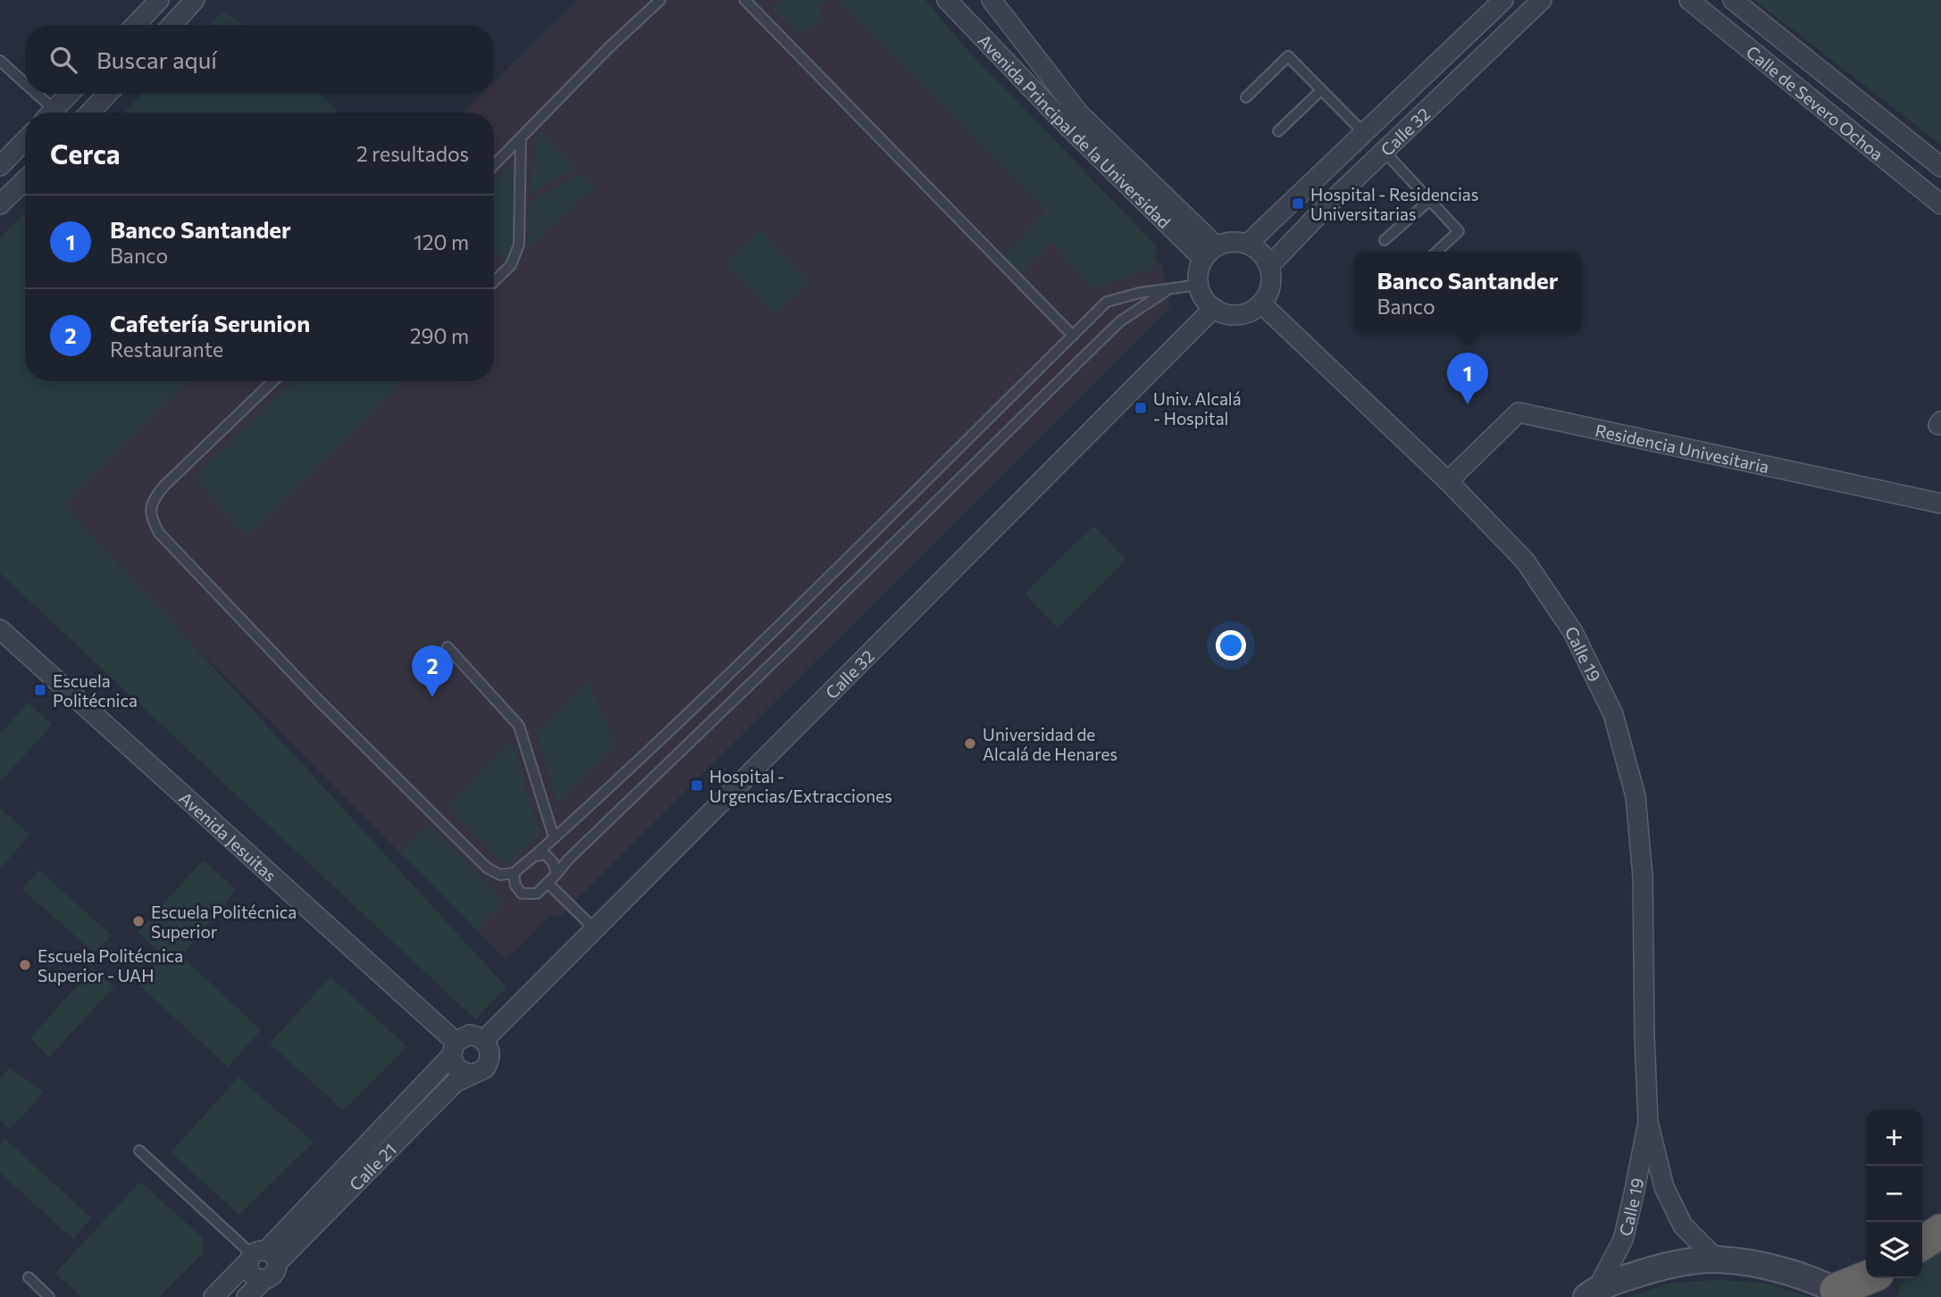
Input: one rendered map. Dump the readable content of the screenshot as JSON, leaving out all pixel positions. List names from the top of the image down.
{
  "streets": {
    "street": [
      "Calle de Severo Ochoa",
      "Avenida Principal de la Universidad",
      "Calle 32",
      "Residencia Univesitaria",
      "Calle 19",
      "Avenida Jesuitas",
      "Calle 21"
    ]
  },
  "crossings": [
    ["Avenida Principal de la Universidad", "Calle 32"],
    ["Avenida Principal de la Universidad", "Calle 19"],
    ["Calle 32", "Calle 19"],
    ["Calle 32", "Avenida Jesuitas"],
    ["Calle 32", "Calle 21"],
    ["Residencia Univesitaria", "Calle 19"],
    ["Avenida Jesuitas", "Calle 21"]
  ],
  "places": {
    "transit": [
      "Hospital - Residencias Universitarias",
      "Univ. Alcalá - Hospital",
      "Escuela Politécnica",
      "Hospital - Urgencias/Extracciones"
    ],
    "other": ["Universidad de Alcalá de Henares", "Escuela Politécnica Superior", "Escuela Politécnica Superior - UAH"]
  },
  "page": {
    "search": "Buscar aquí",
    "heading": ["Cerca", "2 resultados"],
    "list": [
      {
        "mark": "1",
        "name": "Banco Santander",
        "note": "Banco",
        "value": "120 m"
      },
      {
        "mark": "2",
        "name": "Cafetería Serunion",
        "note": "Restaurante",
        "value": "290 m"
      }
    ],
    "popup": ["Banco Santander", "Banco"],
    "pins": ["1", "2"],
    "map_buttons": ["+", "−"]
  }
}
